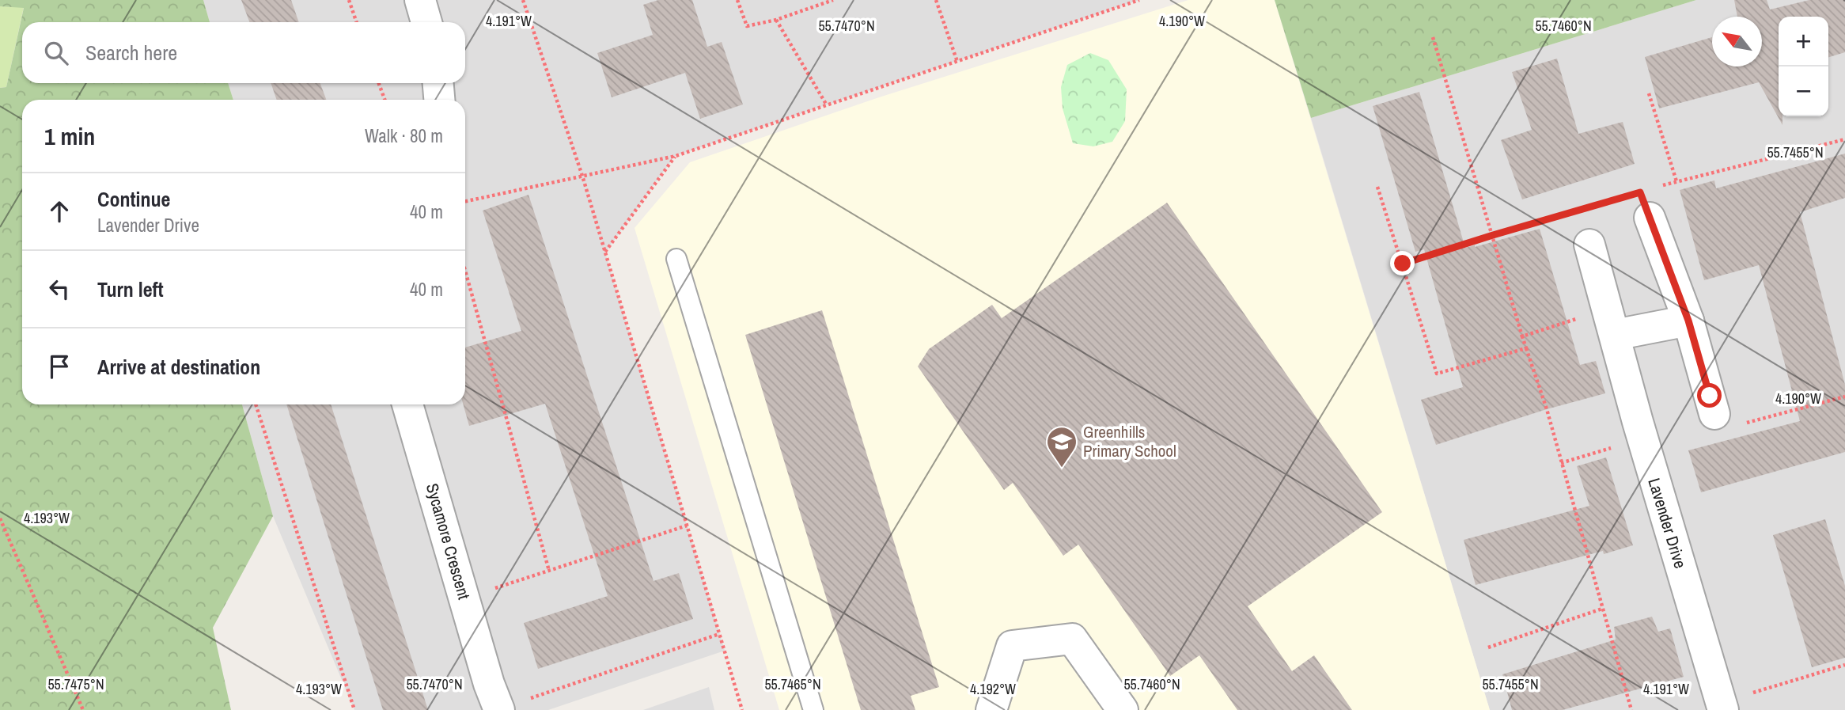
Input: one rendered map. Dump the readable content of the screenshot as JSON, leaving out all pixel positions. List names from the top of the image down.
{
  "streets": {
    "street": ["Lavender Drive", "Sycamore Crescent"]
  },
  "places": {
    "school or university": ["Greenhills Primary School"]
  },
  "north": "top left",
  "page": {
    "map_buttons": ["+", "−"],
    "search": "Search here",
    "heading": ["1 min", "Walk · 80 m"],
    "list": [
      ["Continue", "Lavender Drive", "40 m"],
      ["Turn left", "40 m"],
      "Arrive at destination"
    ]
  },
  "coordinates": [
    "4.190°W",
    "4.191°W",
    "55.7470°N",
    "55.7460°N",
    "55.7455°N",
    "4.193°W",
    "55.7475°N",
    "55.7465°N",
    "4.192°W"
  ]
}
